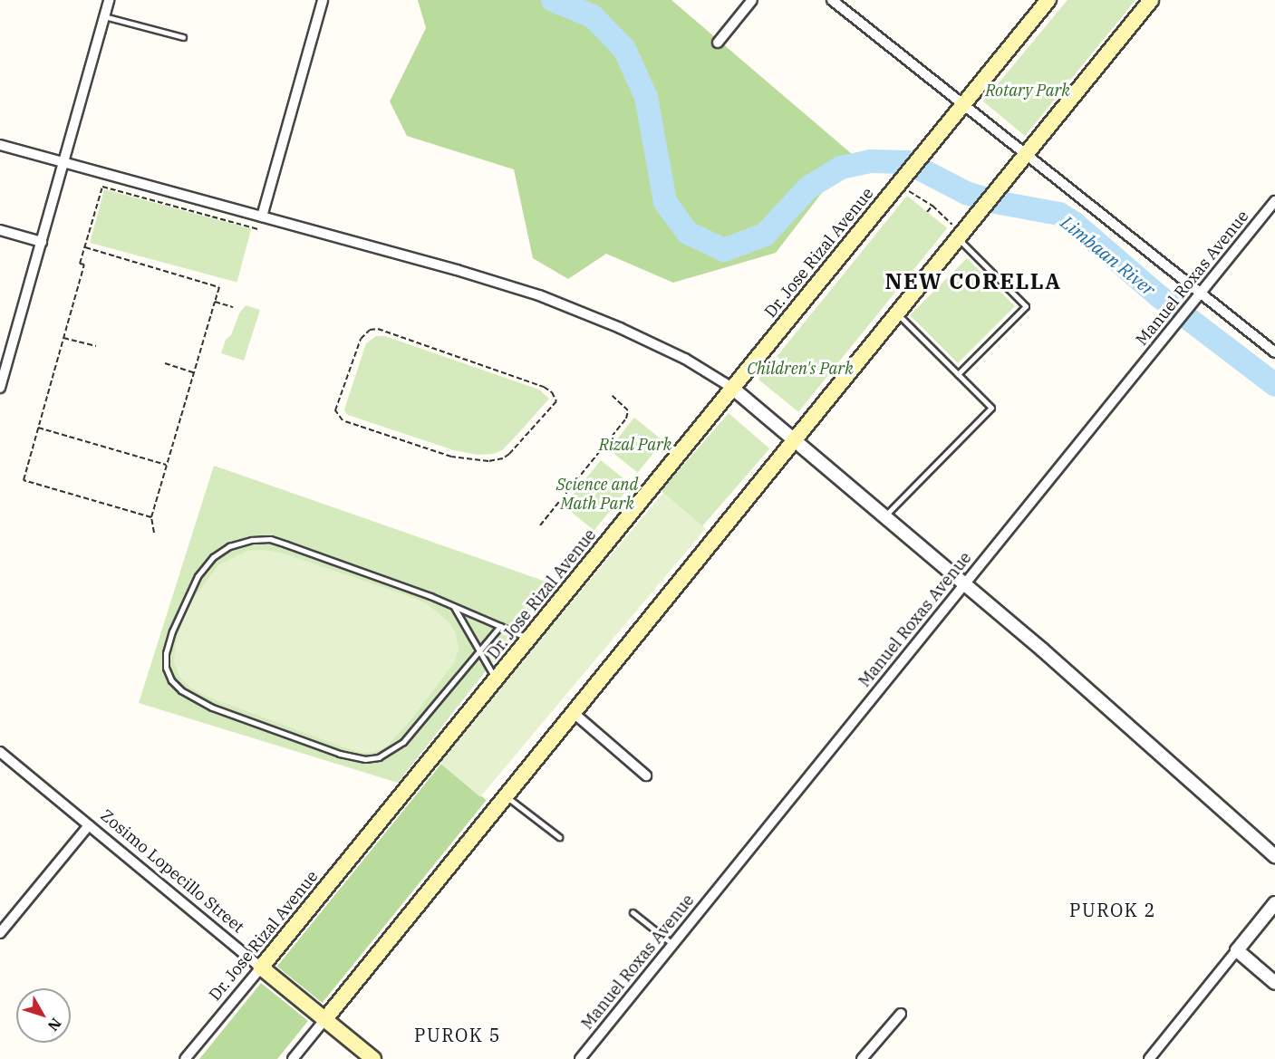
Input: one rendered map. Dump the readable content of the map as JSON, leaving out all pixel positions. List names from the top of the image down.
{
  "streets": {
    "main road": ["Dr. Jose Rizal Avenue", "Zosimo Lopecillo Street"],
    "street": ["Manuel Roxas Avenue"]
  },
  "crossings": [
    ["Dr. Jose Rizal Avenue", "Zosimo Lopecillo Street"]
  ],
  "districts": ["NEW CORELLA", "PUROK 2", "PUROK 5"],
  "water": ["Limbaan River"],
  "parks": [
    "Rotary Park",
    "Children's Park",
    "Rizal Park",
    "Science and Math Park"
  ],
  "north": "bottom right"
}
